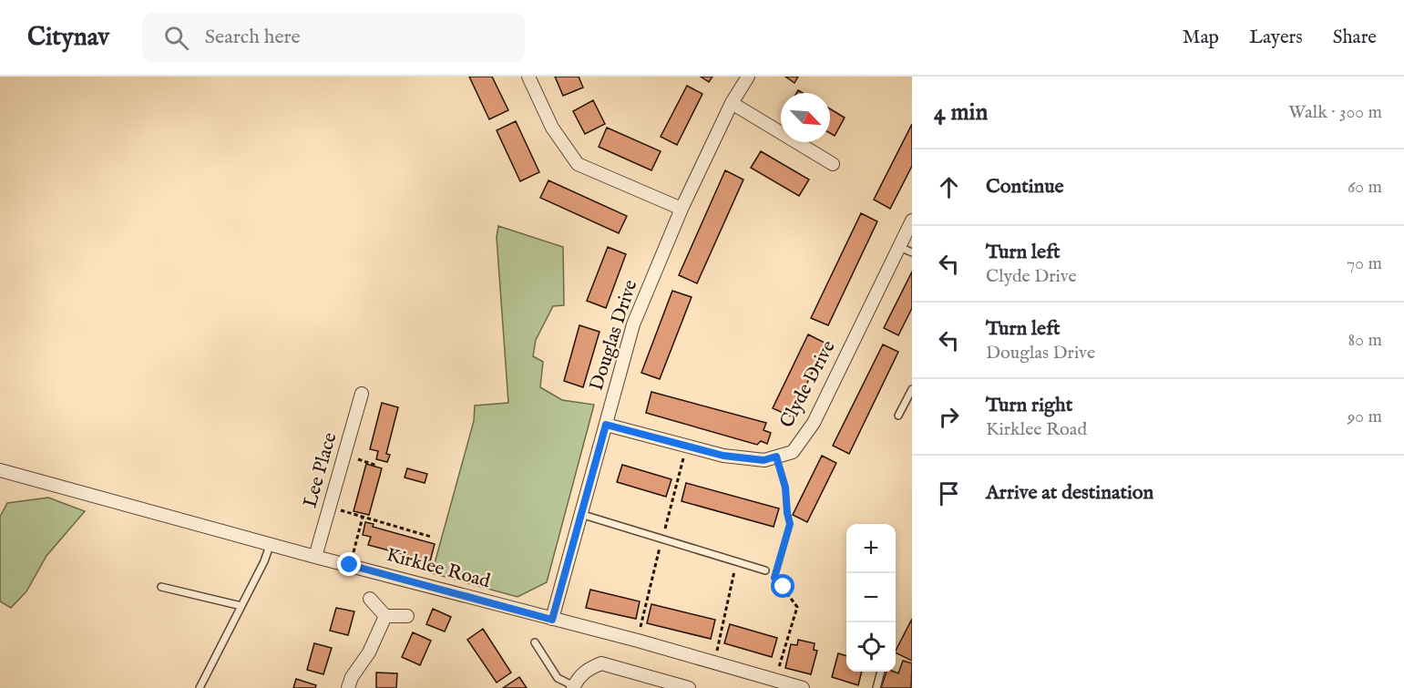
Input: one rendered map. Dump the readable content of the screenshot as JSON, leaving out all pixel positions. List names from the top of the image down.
{
  "streets": {
    "street": [
      "Douglas Drive",
      "Clyde Drive",
      "Lee Place",
      "Kirklee Road"
    ]
  },
  "crossings": [
    ["Douglas Drive", "Clyde Drive"],
    ["Douglas Drive", "Kirklee Road"],
    ["Lee Place", "Kirklee Road"]
  ],
  "north": "bottom right",
  "page": {
    "header": "Citynav",
    "search": "Search here",
    "nav": ["Map", "Layers", "Share"],
    "heading": ["4 min", "Walk · 300 m"],
    "list": [
      ["Continue", "60 m"],
      ["Turn left", "Clyde Drive", "70 m"],
      ["Turn left", "Douglas Drive", "80 m"],
      ["Turn right", "Kirklee Road", "90 m"],
      "Arrive at destination"
    ],
    "map_buttons": ["+", "−"]
  }
}
